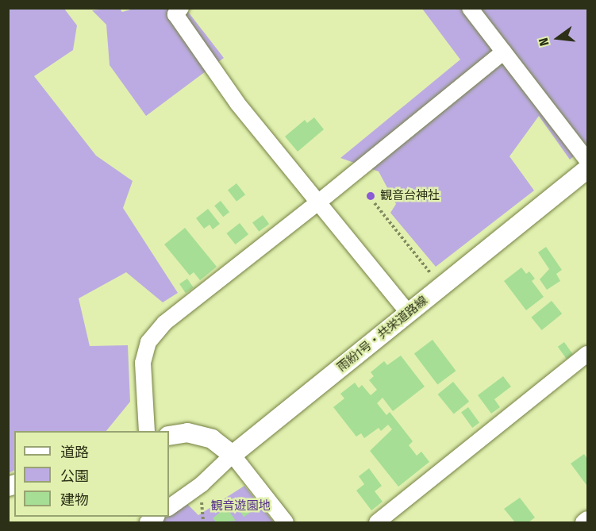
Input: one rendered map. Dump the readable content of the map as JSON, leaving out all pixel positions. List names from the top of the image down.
{
  "streets": {
    "street": ["雨紛1号・共栄道路線"]
  },
  "parks": ["観音遊園地"],
  "places": ["観音台神社"],
  "legend": ["道路", "公園", "建物"],
  "north": "left"
}
